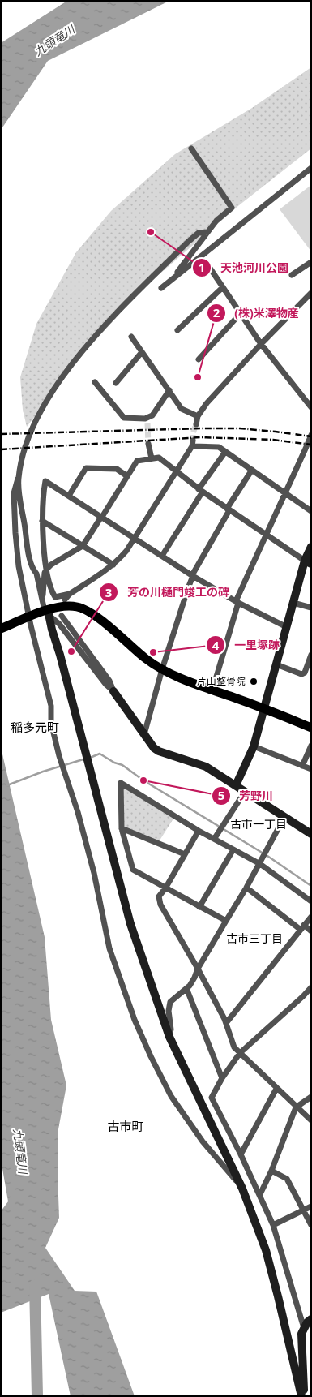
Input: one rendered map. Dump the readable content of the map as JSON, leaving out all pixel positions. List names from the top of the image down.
{
  "districts": [
    "稲多元町",
    "古市一丁目",
    "古市三丁目",
    "古市町"
  ],
  "water": ["九頭竜川"],
  "places": [
    "天池河川公園",
    "(株)米澤物産",
    "芳の川樋門竣工の碑",
    "一里塚跡",
    "片山整骨院",
    "芳野川"
  ]
}
